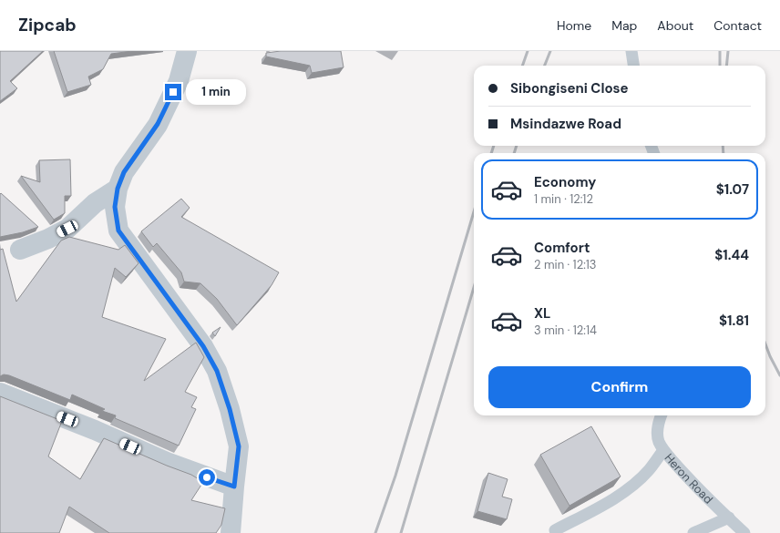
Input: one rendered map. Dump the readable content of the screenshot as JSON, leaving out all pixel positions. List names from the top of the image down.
{
  "streets": {
    "lane": ["Heron Road"]
  },
  "page": {
    "header": "Zipcab",
    "nav": [
      "Home",
      "Map",
      "About",
      "Contact"
    ],
    "banner": ["Sibongiseni Close", "Msindazwe Road"],
    "bubble": "1 min",
    "list": [
      {
        "name": "Economy",
        "note": "1 min · 12:12",
        "value": "$1.07"
      },
      {
        "name": "Comfort",
        "note": "2 min · 12:13",
        "value": "$1.44"
      },
      {
        "name": "XL",
        "note": "3 min · 12:14",
        "value": "$1.81"
      }
    ],
    "buttons": "Confirm"
  }
}
